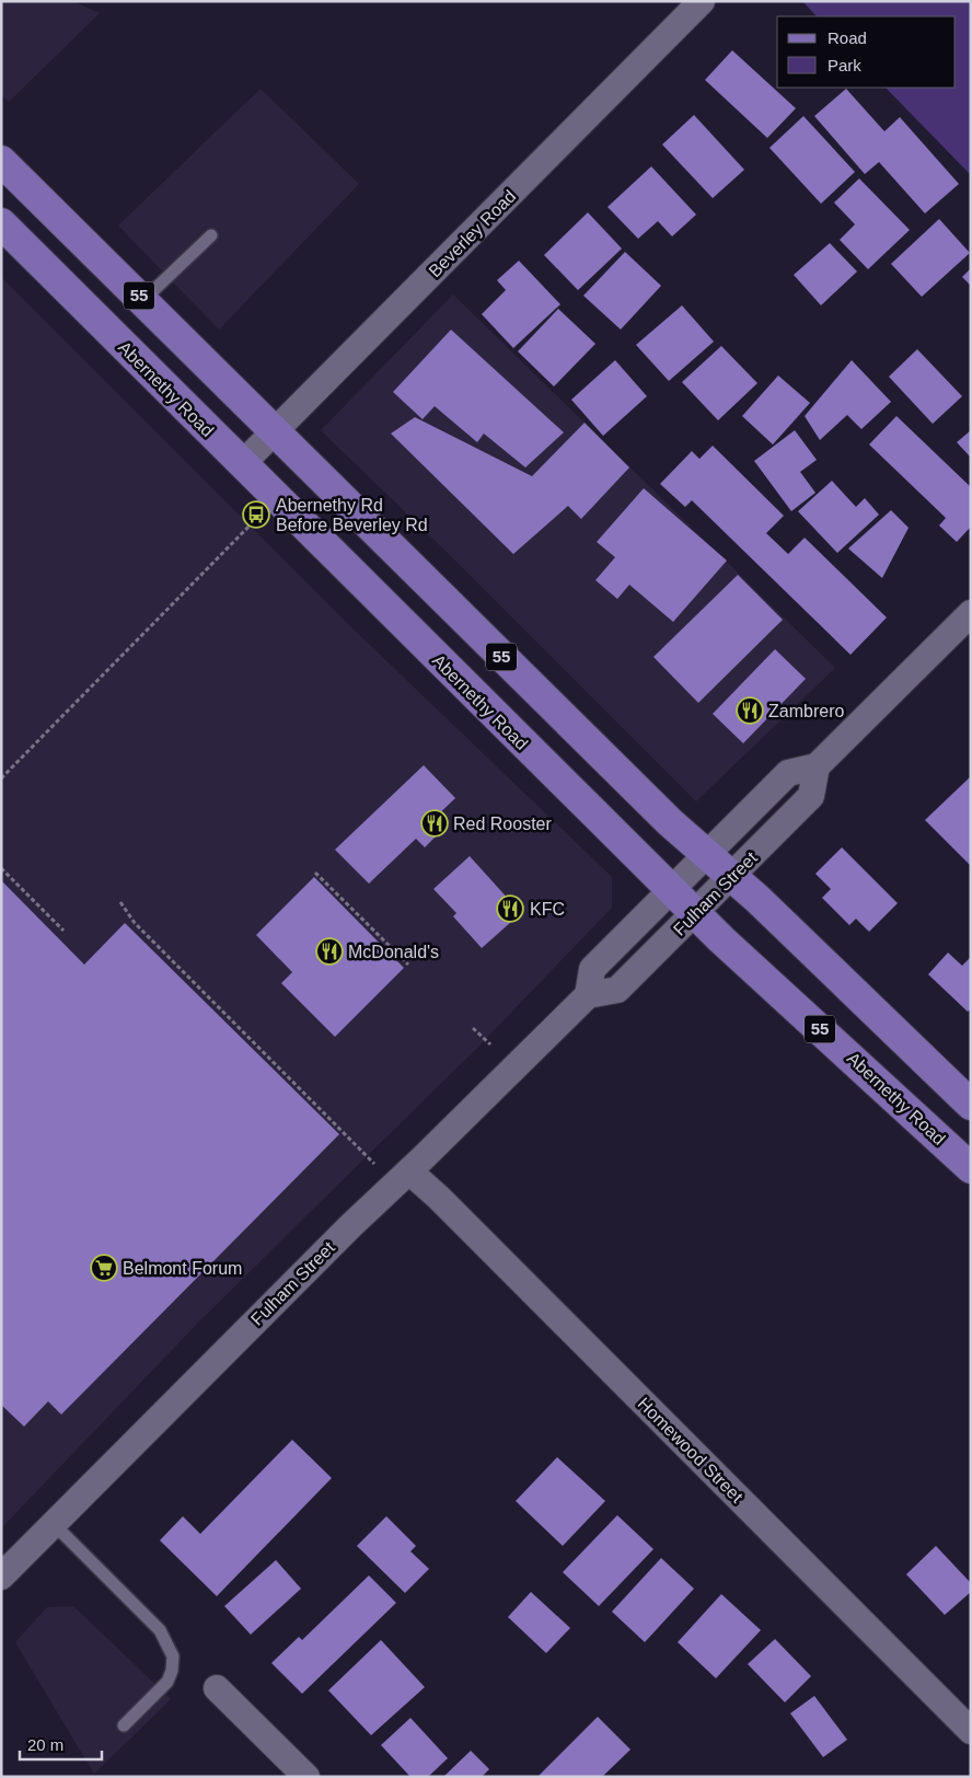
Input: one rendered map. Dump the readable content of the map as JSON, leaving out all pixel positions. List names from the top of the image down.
{
  "streets": {
    "main road": ["55", "Abernethy Road"],
    "street": ["Beverley Road", "Fulham Street", "Homewood Street"]
  },
  "crossings": [
    ["Beverley Road", "55"],
    ["Beverley Road", "Abernethy Road"],
    ["55", "Fulham Street"],
    ["Abernethy Road", "Fulham Street"],
    ["Fulham Street", "Homewood Street"]
  ],
  "places": {
    "bus stop": ["Abernethy Rd Before Beverley Rd"],
    "restaurant": [
      "Zambrero",
      "Red Rooster",
      "KFC",
      "McDonald's"
    ],
    "supermarket": ["Belmont Forum"]
  },
  "legend": ["Road", "Park"],
  "scale_bar": "20 m"
}
